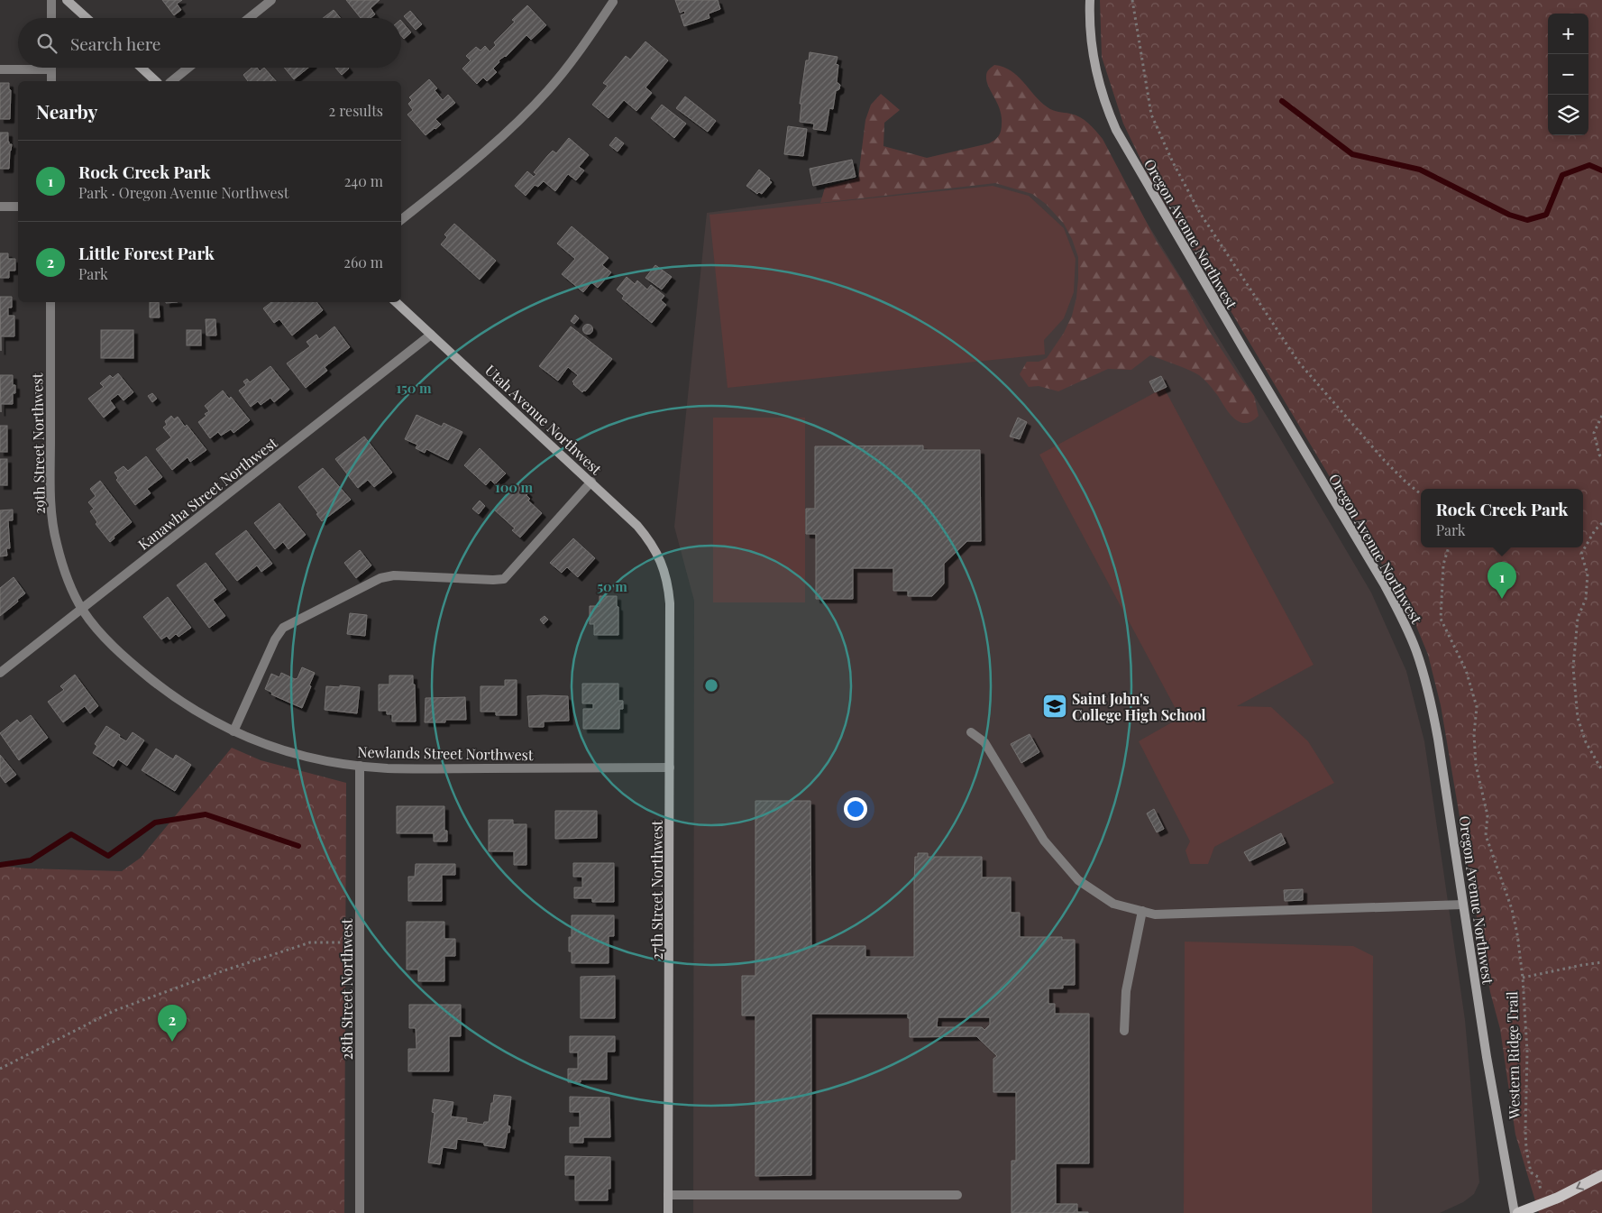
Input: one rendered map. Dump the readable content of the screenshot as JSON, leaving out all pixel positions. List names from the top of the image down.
{
  "streets": {
    "street": [
      "Oregon Avenue Northwest",
      "Utah Avenue Northwest",
      "29th Street Northwest",
      "Kanawha Street Northwest",
      "Newlands Street Northwest",
      "27th Street Northwest",
      "28th Street Northwest"
    ],
    "path": ["Western Ridge Trail"]
  },
  "crossings": [
    ["Utah Avenue Northwest", "Kanawha Street Northwest"],
    ["Utah Avenue Northwest", "27th Street Northwest"],
    ["29th Street Northwest", "Kanawha Street Northwest"],
    ["29th Street Northwest", "Newlands Street Northwest"],
    ["Kanawha Street Northwest", "Newlands Street Northwest"],
    ["Newlands Street Northwest", "27th Street Northwest"],
    ["Newlands Street Northwest", "28th Street Northwest"]
  ],
  "places": {
    "school or university": ["Saint John's College High School"]
  },
  "page": {
    "map_buttons": ["+", "−"],
    "search": "Search here",
    "heading": ["Nearby", "2 results"],
    "list": [
      {
        "mark": "1",
        "name": "Rock Creek Park",
        "note": "Park · Oregon Avenue Northwest",
        "value": "240 m"
      },
      {
        "mark": "2",
        "name": "Little Forest Park",
        "note": "Park",
        "value": "260 m"
      }
    ],
    "popup": ["Rock Creek Park", "Park"],
    "pins": ["1", "2"]
  },
  "rings": ["150 m", "100 m", "50 m"]
}
